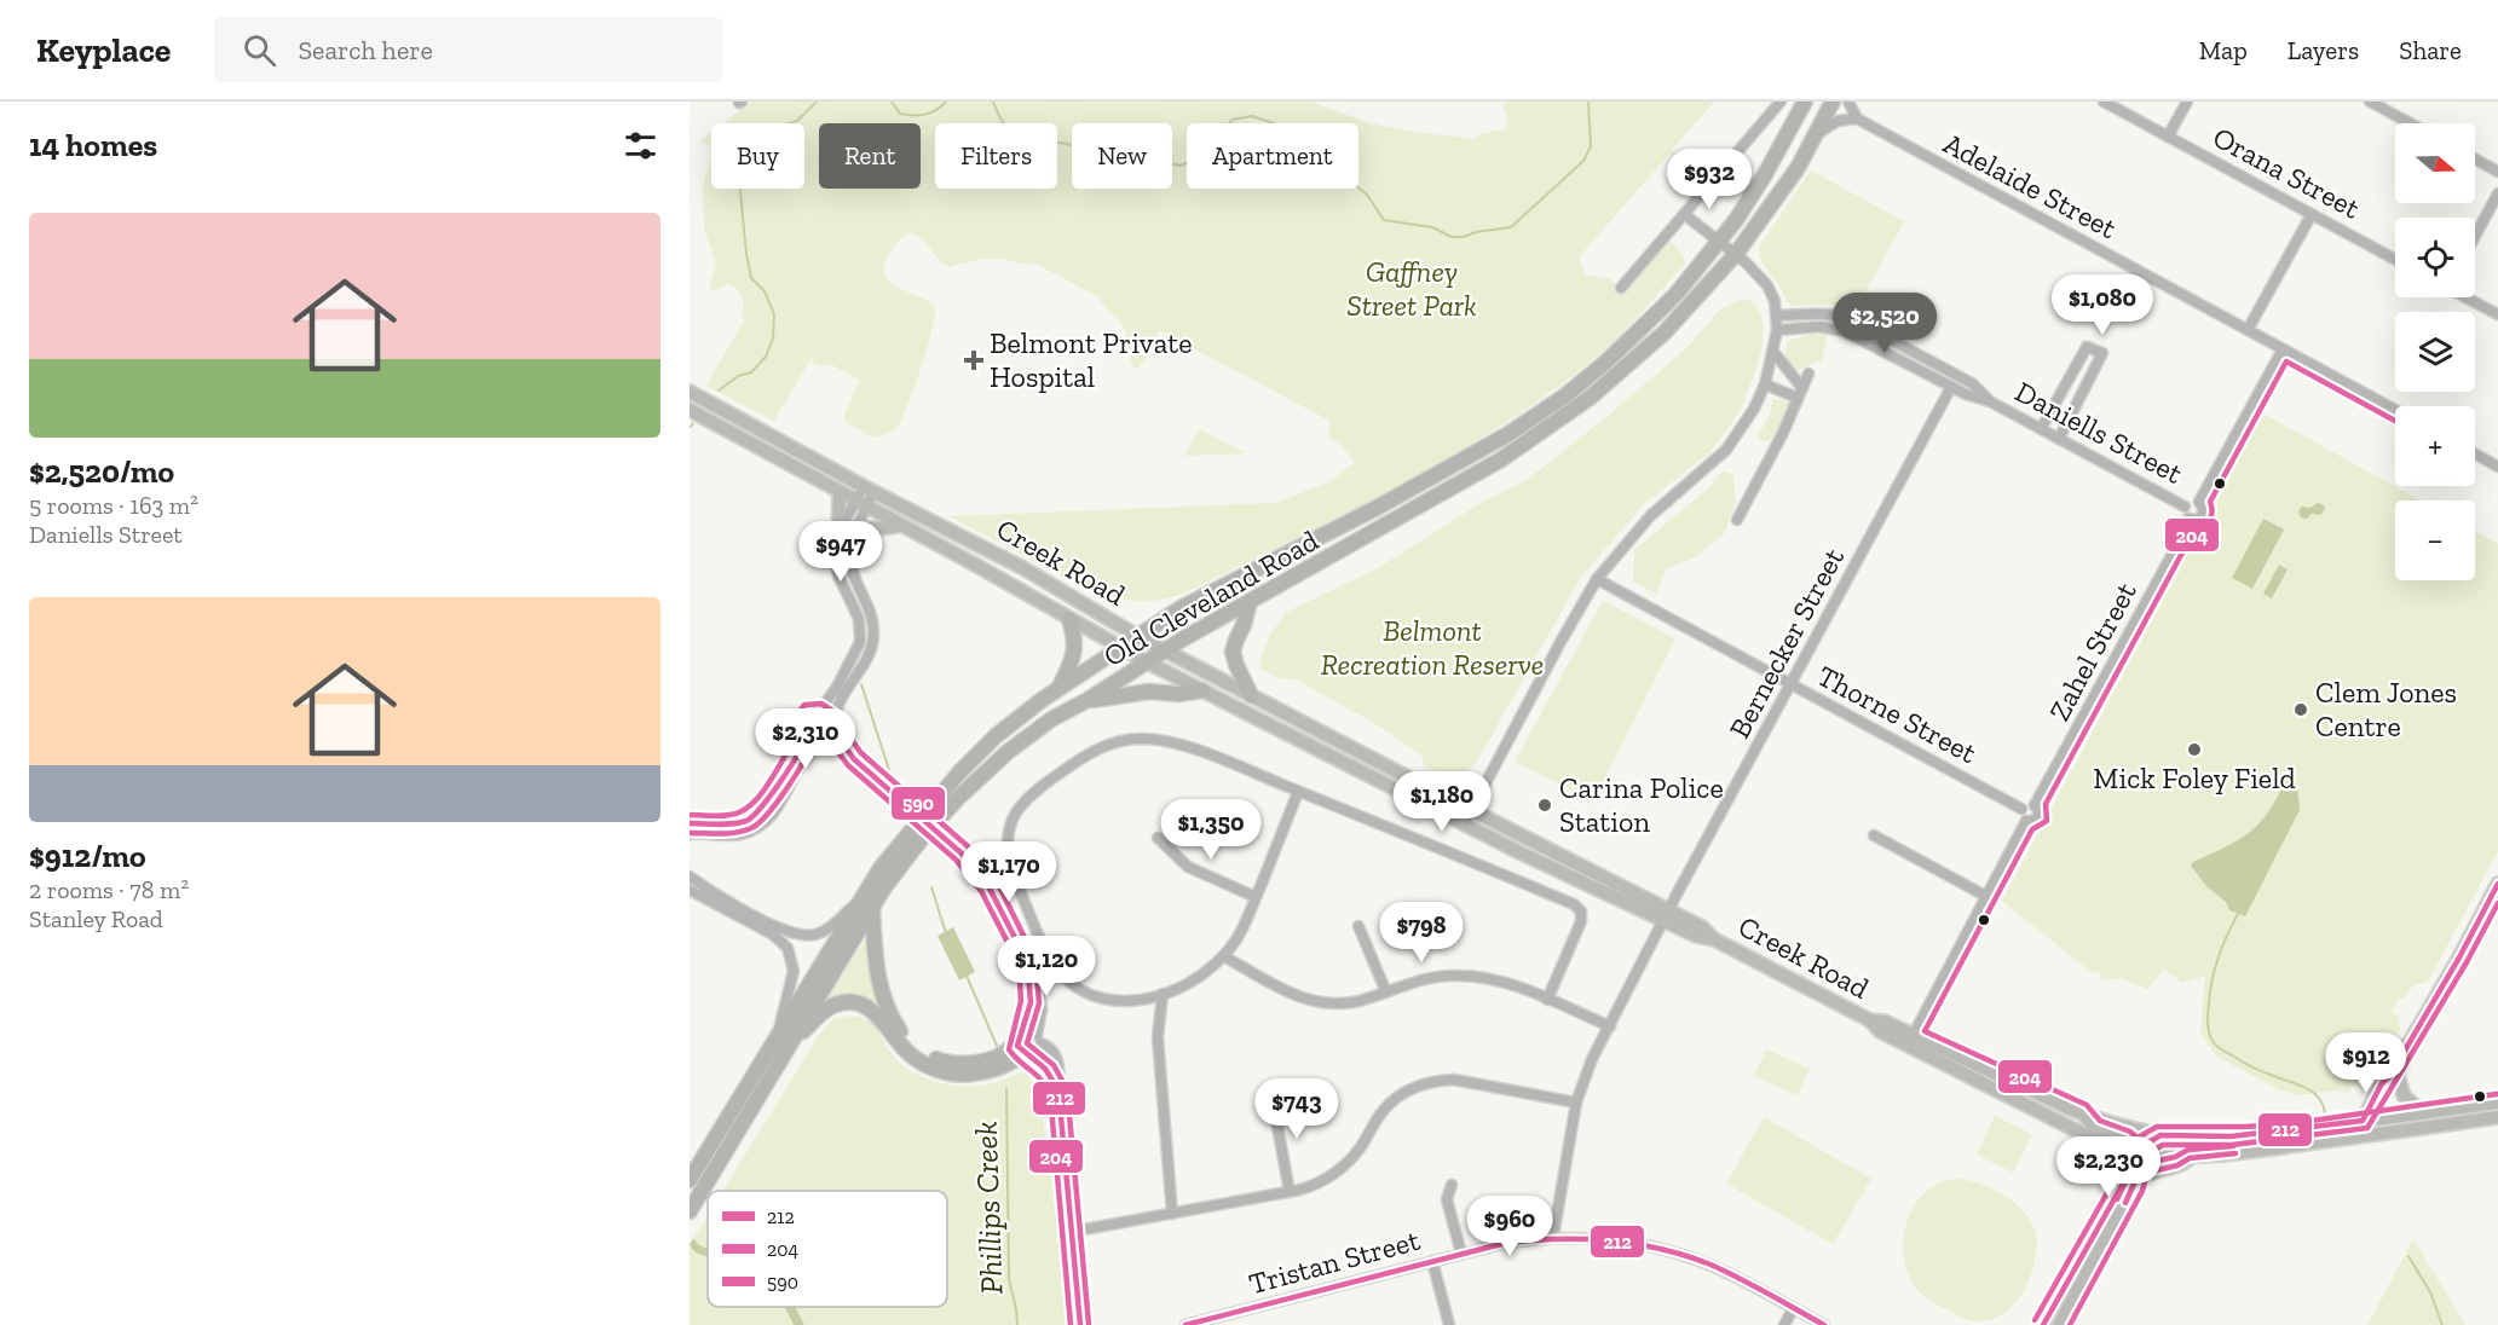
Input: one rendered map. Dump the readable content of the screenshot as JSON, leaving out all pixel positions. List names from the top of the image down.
{
  "streets": {
    "highway": ["Old Cleveland Road"],
    "main road": ["Creek Road"],
    "street": [
      "Orana Street",
      "Adelaide Street",
      "Daniells Street",
      "Bernecker Street",
      "Zahel Street",
      "Thorne Street",
      "Tristan Street"
    ]
  },
  "crossings": [
    ["Daniells Street", "Bernecker Street"],
    ["Daniells Street", "Zahel Street"],
    ["Creek Road", "Old Cleveland Road"],
    ["Creek Road", "Bernecker Street"],
    ["Bernecker Street", "Thorne Street"],
    ["Bernecker Street", "Tristan Street"],
    ["Zahel Street", "Thorne Street"]
  ],
  "water": ["Phillips Creek"],
  "parks": ["Gaffney Street Park", "Belmont Recreation Reserve"],
  "places": {
    "health": ["Belmont Private Hospital"],
    "other": ["Clem Jones Centre", "Mick Foley Field", "Carina Police Station"]
  },
  "lines": ["transit line 204", "transit line 590", "transit line 212"],
  "legend": ["212", "204", "590"],
  "north": "right",
  "page": {
    "header": "Keyplace",
    "search": "Search here",
    "nav": ["Map", "Layers", "Share"],
    "heading": "14 homes",
    "map_buttons": ["+", "−"],
    "chip": [
      "Buy",
      "Rent",
      "Filters",
      "New",
      "Apartment"
    ],
    "price": [
      "$932",
      "$1,080",
      "$2,520",
      "$947",
      "$2,310",
      "$1,180",
      "$1,350",
      "$1,170",
      "$798",
      "$1,120",
      "$912",
      "$743",
      "$2,230",
      "$960"
    ],
    "list": [
      {
        "name": "$2,520/mo",
        "note": "5 rooms · 163 m² · Daniells Street"
      },
      {
        "name": "$912/mo",
        "note": "2 rooms · 78 m² · Stanley Road"
      }
    ]
  }
}
